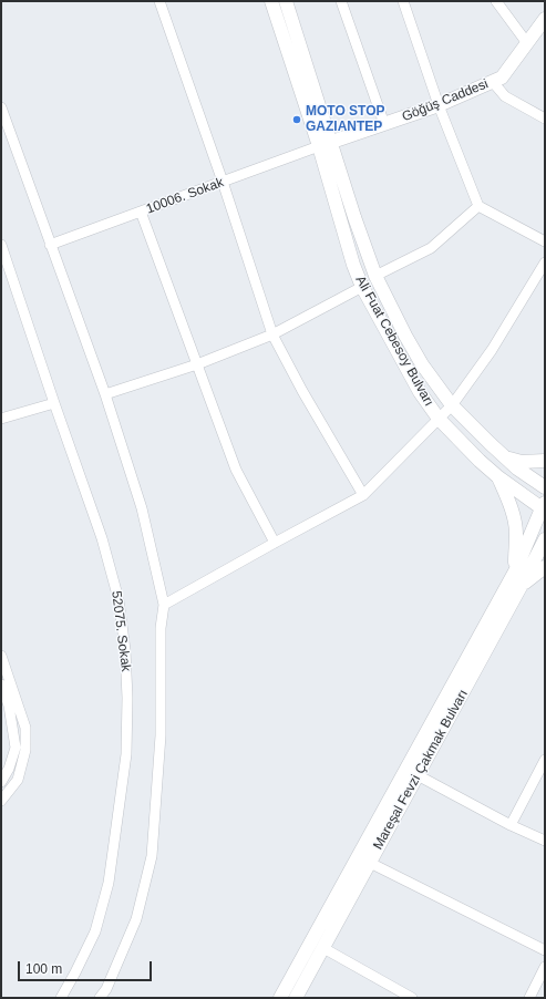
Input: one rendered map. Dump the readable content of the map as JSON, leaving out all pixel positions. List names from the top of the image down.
{
  "streets": {
    "main road": ["Göğüş Caddesi", "Ali Fuat Cebesoy Bulvarı", "Mareşal Fevzi Çakmak Bulvarı"],
    "street": ["10006. Sokak", "52075. Sokak"]
  },
  "crossings": [
    ["Göğüş Caddesi", "10006. Sokak"],
    ["Göğüş Caddesi", "Ali Fuat Cebesoy Bulvarı"],
    ["10006. Sokak", "Ali Fuat Cebesoy Bulvarı"]
  ],
  "places": ["MOTO STOP GAZIANTEP"],
  "scale_bar": "100 m"
}
